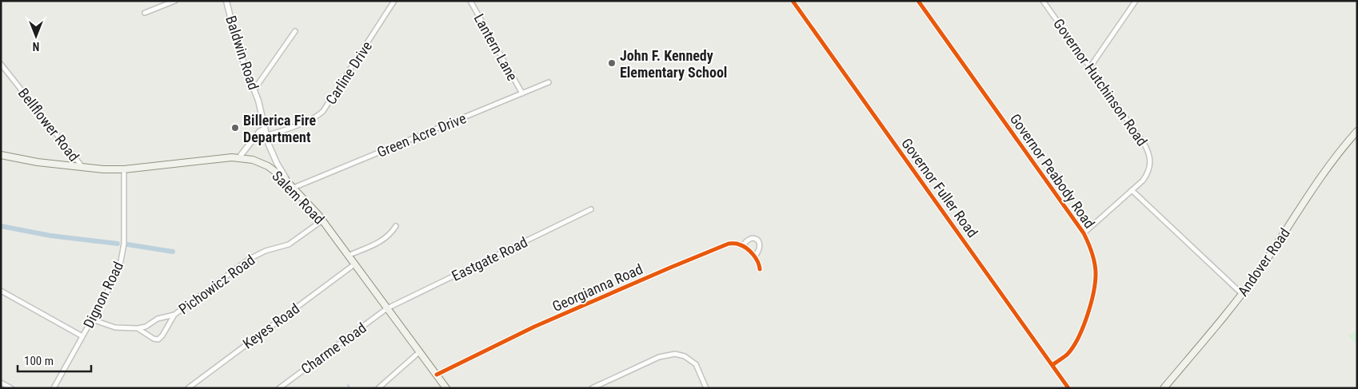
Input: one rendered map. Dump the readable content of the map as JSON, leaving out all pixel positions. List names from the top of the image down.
{
  "streets": {
    "main road": ["Salem Road", "Andover Road"],
    "street": [
      "Lantern Lane",
      "Baldwin Road",
      "Carline Drive",
      "Governor Hutchinson Road",
      "Bellflower Road",
      "Green Acre Drive",
      "Governor Peabody Road",
      "Governor Fuller Road",
      "Eastgate Road",
      "Pichowicz Road",
      "Georgianna Road",
      "Dignon Road",
      "Keyes Road",
      "Charme Road"
    ]
  },
  "crossings": [
    ["Lantern Lane", "Green Acre Drive"],
    ["Baldwin Road", "Carline Drive"],
    ["Baldwin Road", "Green Acre Drive"],
    ["Baldwin Road", "Salem Road"],
    ["Governor Hutchinson Road", "Governor Peabody Road"],
    ["Bellflower Road", "Salem Road"],
    ["Green Acre Drive", "Salem Road"],
    ["Governor Peabody Road", "Governor Fuller Road"],
    ["Salem Road", "Eastgate Road"],
    ["Salem Road", "Pichowicz Road"],
    ["Salem Road", "Georgianna Road"],
    ["Salem Road", "Dignon Road"],
    ["Salem Road", "Keyes Road"],
    ["Salem Road", "Charme Road"],
    ["Eastgate Road", "Charme Road"],
    ["Pichowicz Road", "Dignon Road"]
  ],
  "places": ["John F. Kennedy Elementary School", "Billerica Fire Department"],
  "scale_bar": "100 m",
  "north": "bottom"
}
